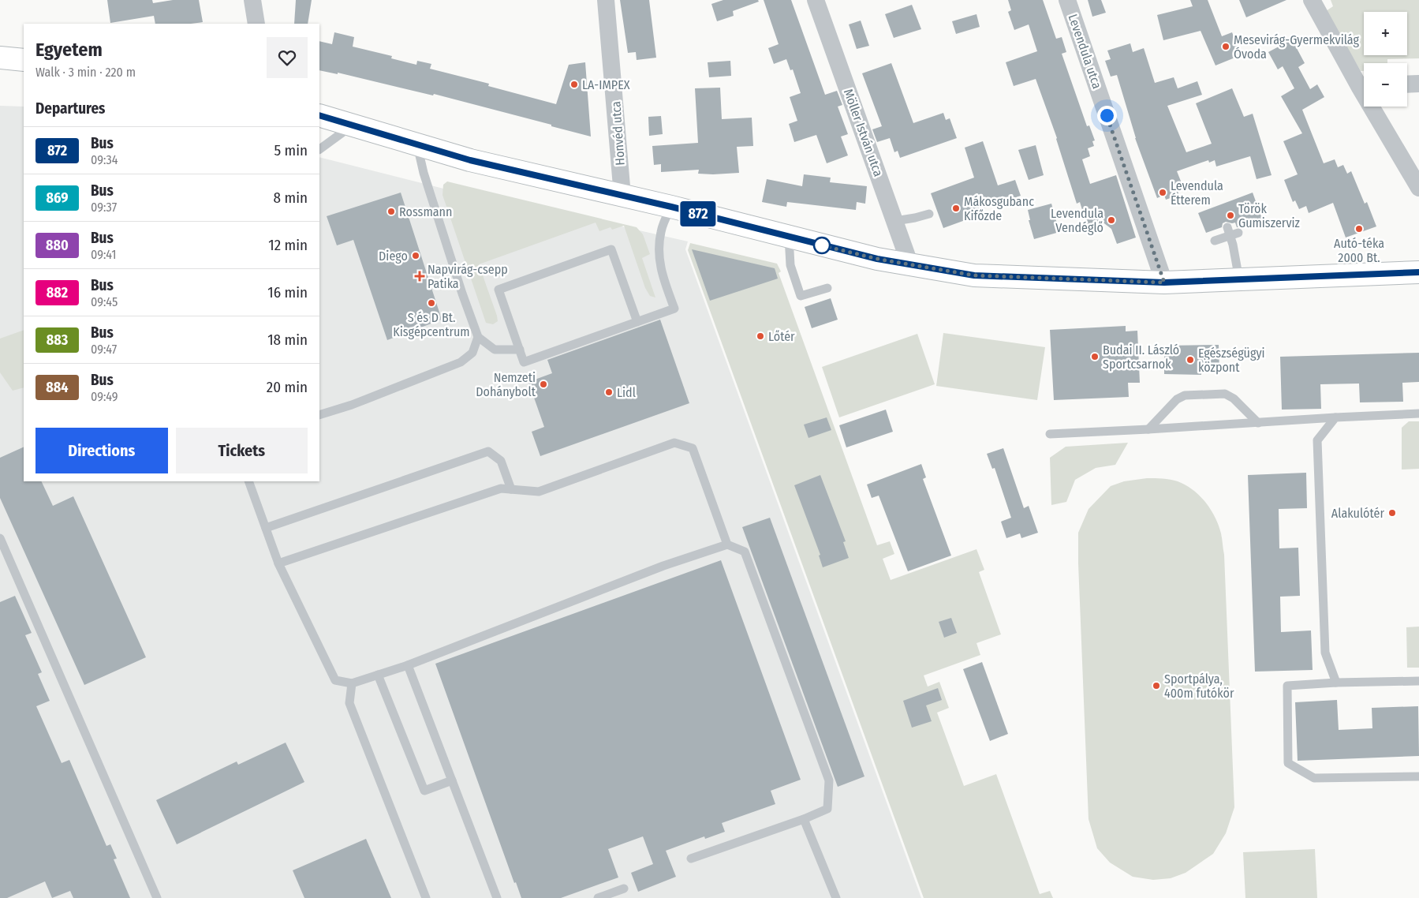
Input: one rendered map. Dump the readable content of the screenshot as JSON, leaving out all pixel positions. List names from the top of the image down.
{
  "streets": {
    "street": ["Levendula utca", "Möller István utca", "Honvéd utca"]
  },
  "places": {
    "other": [
      "Mesevirág-Gyermekvilág Óvoda",
      "LA-IMPEX",
      "Levendula Étterem",
      "Mákosgubanc Kifőzde",
      "Rossmann",
      "Török Gumiszerviz",
      "Levendula Vendéglő",
      "Autó-téka 2000 Bt.",
      "Diego",
      "S és D Bt. Kisgépcentrum",
      "Lőtér",
      "Budai II. László Sportcsarnok",
      "Egészségügyi központ",
      "Nemzeti Dohánybolt",
      "Lidl",
      "Alakulótér",
      "Sportpálya, 400m futókör"
    ],
    "health": ["Napvirág-csepp Patika"]
  },
  "lines": ["bus line 872"],
  "page": {
    "on_map": "872",
    "map_buttons": ["+", "−"],
    "heading": [
      ["Egyetem", "Walk · 3 min · 220 m"],
      "Departures"
    ],
    "list": [
      {
        "mark": "872",
        "name": "Bus",
        "note": "09:34",
        "value": "5 min"
      },
      {
        "mark": "869",
        "name": "Bus",
        "note": "09:37",
        "value": "8 min"
      },
      {
        "mark": "880",
        "name": "Bus",
        "note": "09:41",
        "value": "12 min"
      },
      {
        "mark": "882",
        "name": "Bus",
        "note": "09:45",
        "value": "16 min"
      },
      {
        "mark": "883",
        "name": "Bus",
        "note": "09:47",
        "value": "18 min"
      },
      {
        "mark": "884",
        "name": "Bus",
        "note": "09:49",
        "value": "20 min"
      }
    ],
    "buttons": ["Directions", "Tickets"]
  }
}
